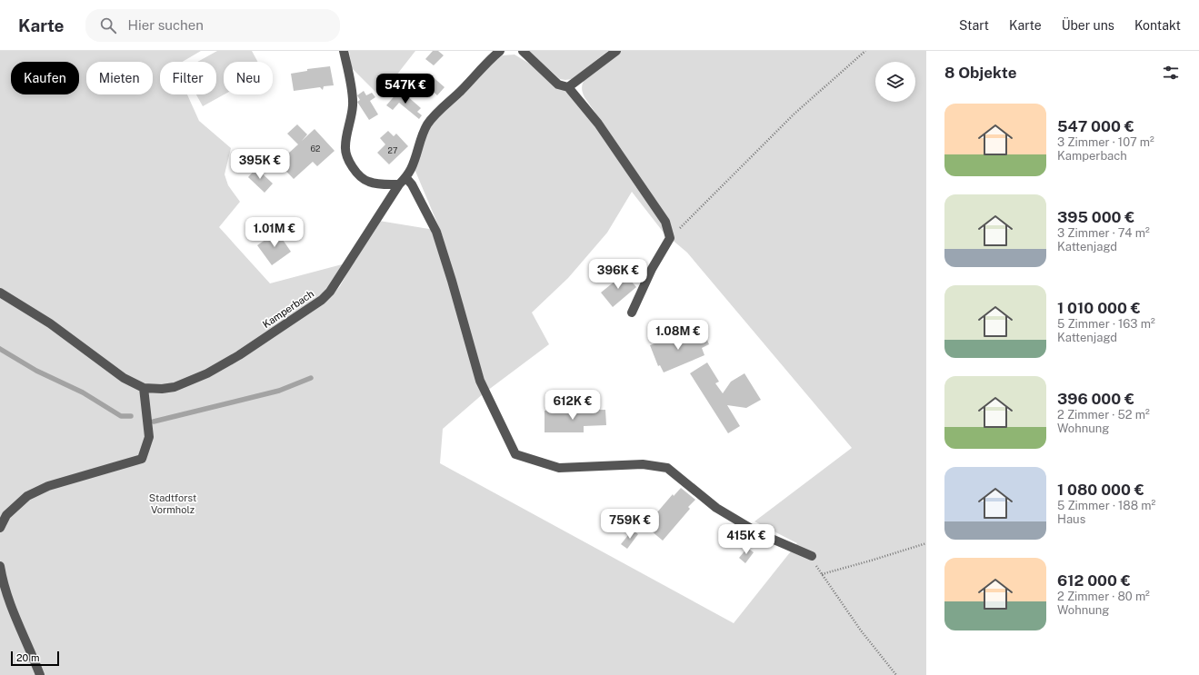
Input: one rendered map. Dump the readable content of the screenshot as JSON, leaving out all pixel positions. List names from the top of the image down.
{
  "streets": {
    "street": ["Kamperbach"]
  },
  "parks": ["Stadtforst Vormholz"],
  "house_numbers": ["62", "27"],
  "scale_bar": "20 m",
  "page": {
    "header": "Karte",
    "search": "Hier suchen",
    "nav": [
      "Start",
      "Karte",
      "Über uns",
      "Kontakt"
    ],
    "heading": "8 Objekte",
    "chip": [
      "Kaufen",
      "Mieten",
      "Filter",
      "Neu"
    ],
    "price": [
      "547K €",
      "395K €",
      "1.01M €",
      "396K €",
      "1.08M €",
      "612K €",
      "759K €",
      "415K €"
    ],
    "list": [
      {
        "name": "547 000 €",
        "note": "3 Zimmer · 107 m² · Kamperbach"
      },
      {
        "name": "395 000 €",
        "note": "3 Zimmer · 74 m² · Kattenjagd"
      },
      {
        "name": "1 010 000 €",
        "note": "5 Zimmer · 163 m² · Kattenjagd"
      },
      {
        "name": "396 000 €",
        "note": "2 Zimmer · 52 m² · Wohnung"
      },
      {
        "name": "1 080 000 €",
        "note": "5 Zimmer · 188 m² · Haus"
      },
      {
        "name": "612 000 €",
        "note": "2 Zimmer · 80 m² · Wohnung"
      }
    ],
    "scale": "20 m"
  }
}
